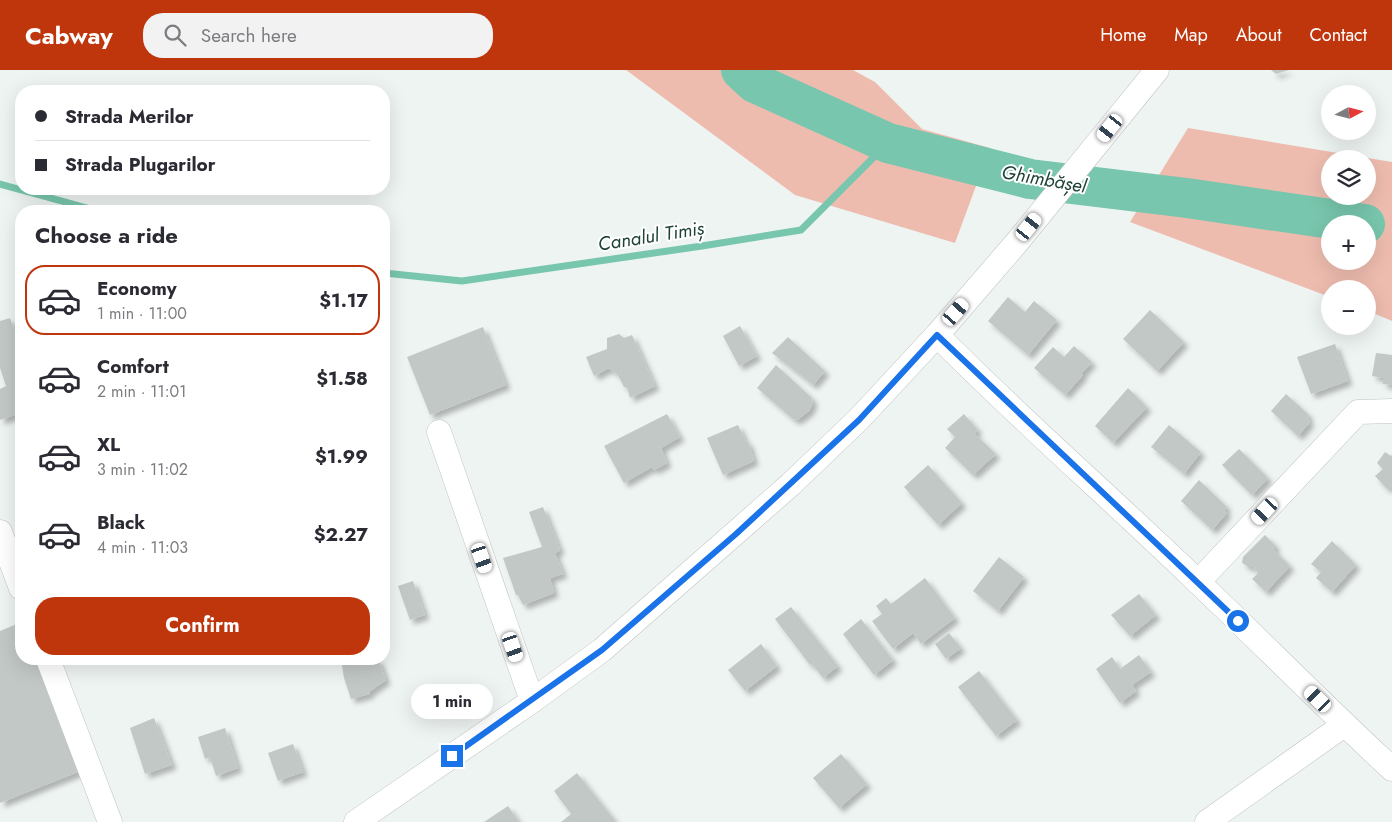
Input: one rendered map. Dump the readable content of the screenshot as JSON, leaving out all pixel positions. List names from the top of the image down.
{
  "water": ["Ghimbășel", "Canalul Timiș"],
  "north": "right",
  "page": {
    "header": "Cabway",
    "search": "Search here",
    "nav": [
      "Home",
      "Map",
      "About",
      "Contact"
    ],
    "map_buttons": ["+", "−"],
    "banner": ["Strada Merilor", "Strada Plugarilor"],
    "heading": "Choose a ride",
    "list": [
      {
        "name": "Economy",
        "note": "1 min · 11:00",
        "value": "$1.17"
      },
      {
        "name": "Comfort",
        "note": "2 min · 11:01",
        "value": "$1.58"
      },
      {
        "name": "XL",
        "note": "3 min · 11:02",
        "value": "$1.99"
      },
      {
        "name": "Black",
        "note": "4 min · 11:03",
        "value": "$2.27"
      }
    ],
    "buttons": "Confirm",
    "bubble": "1 min"
  }
}
